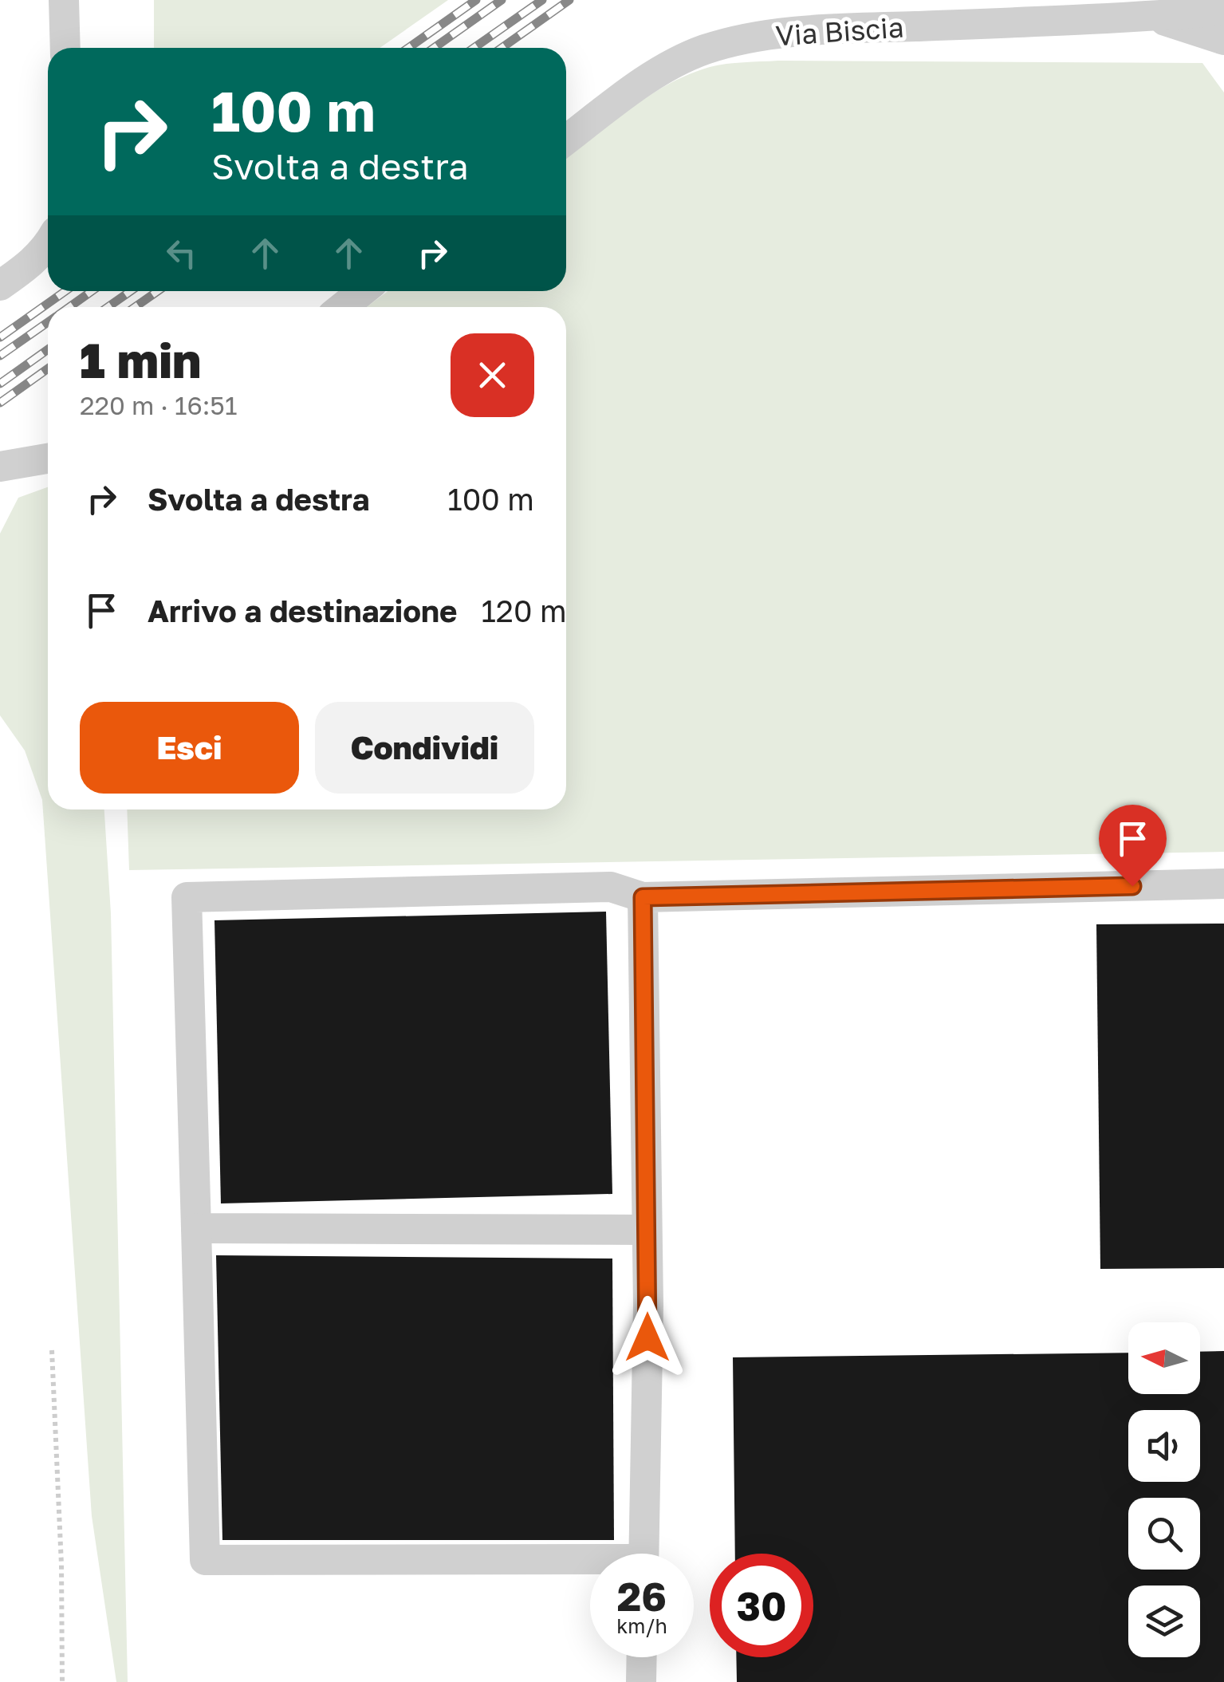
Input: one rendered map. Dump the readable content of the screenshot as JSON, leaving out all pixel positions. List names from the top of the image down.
{
  "streets": {
    "street": ["Via Biscia"]
  },
  "north": "left",
  "page": {
    "turn": ["100 m", "Svolta a destra"],
    "heading": ["1 min", "220 m · 16:51"],
    "list": [
      {
        "name": "Svolta a destra",
        "value": "100 m"
      },
      {
        "name": "Arrivo a destinazione",
        "value": "120 m"
      }
    ],
    "buttons": ["Esci", "Condividi"],
    "speed": "26 km/h",
    "limit": "30"
  }
}
